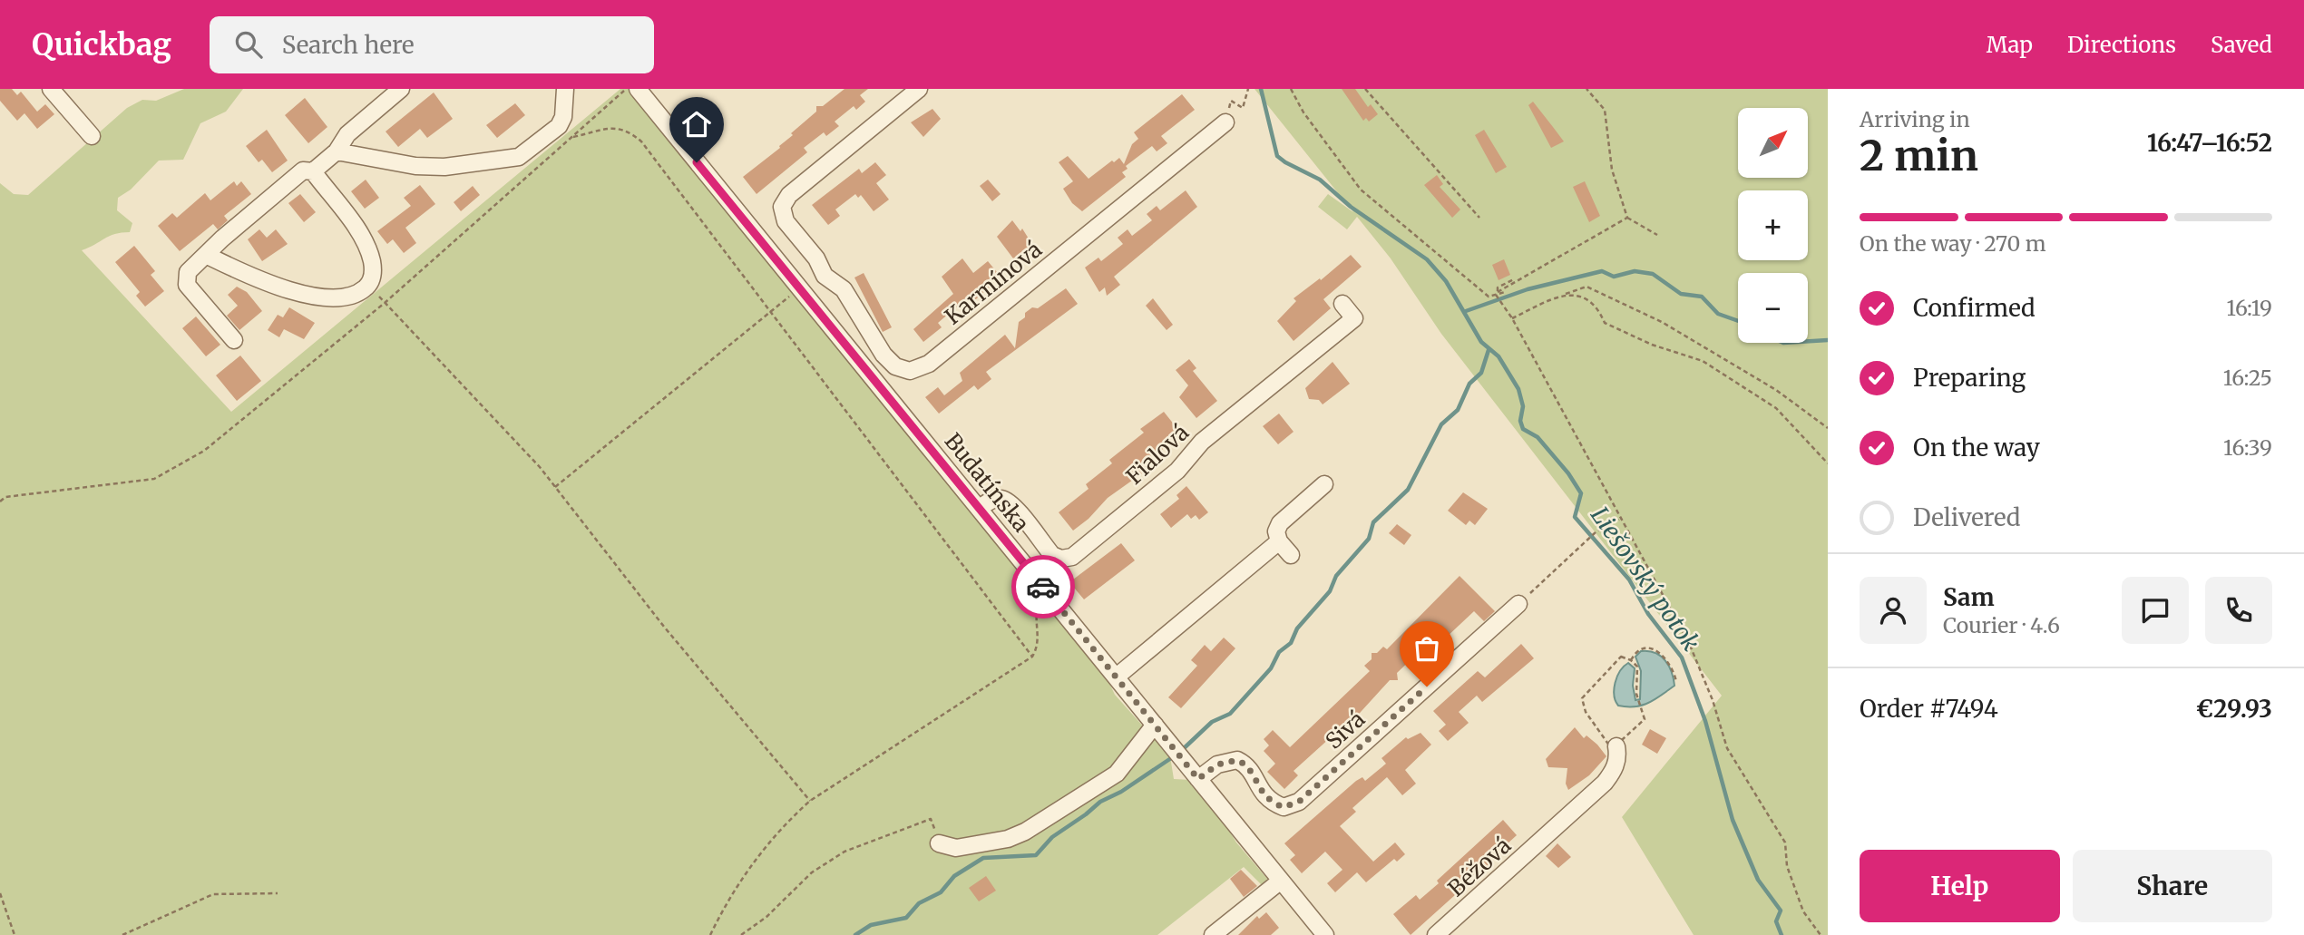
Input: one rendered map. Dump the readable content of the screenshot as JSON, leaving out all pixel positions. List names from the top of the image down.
{
  "streets": {
    "street": [
      "Karmínová",
      "Fialová",
      "Budatínska",
      "Sivá",
      "Béžová"
    ]
  },
  "crossings": [
    ["Fialová", "Budatínska"],
    ["Budatínska", "Sivá"]
  ],
  "water": ["Liešovský potok"],
  "north": "top right",
  "page": {
    "header": "Quickbag",
    "search": "Search here",
    "nav": ["Map", "Directions", "Saved"],
    "heading": ["2 min", "Arriving in", "16:47–16:52"],
    "panel": [
      "Sam",
      "Courier · 4.6",
      "Order #7494",
      "€29.93"
    ],
    "map_buttons": ["+", "−"],
    "bar": "On the way · 270 m",
    "list": [
      ["Confirmed", "16:19"],
      ["Preparing", "16:25"],
      ["On the way", "16:39"],
      "Delivered"
    ],
    "buttons": ["Help", "Share"]
  }
}
